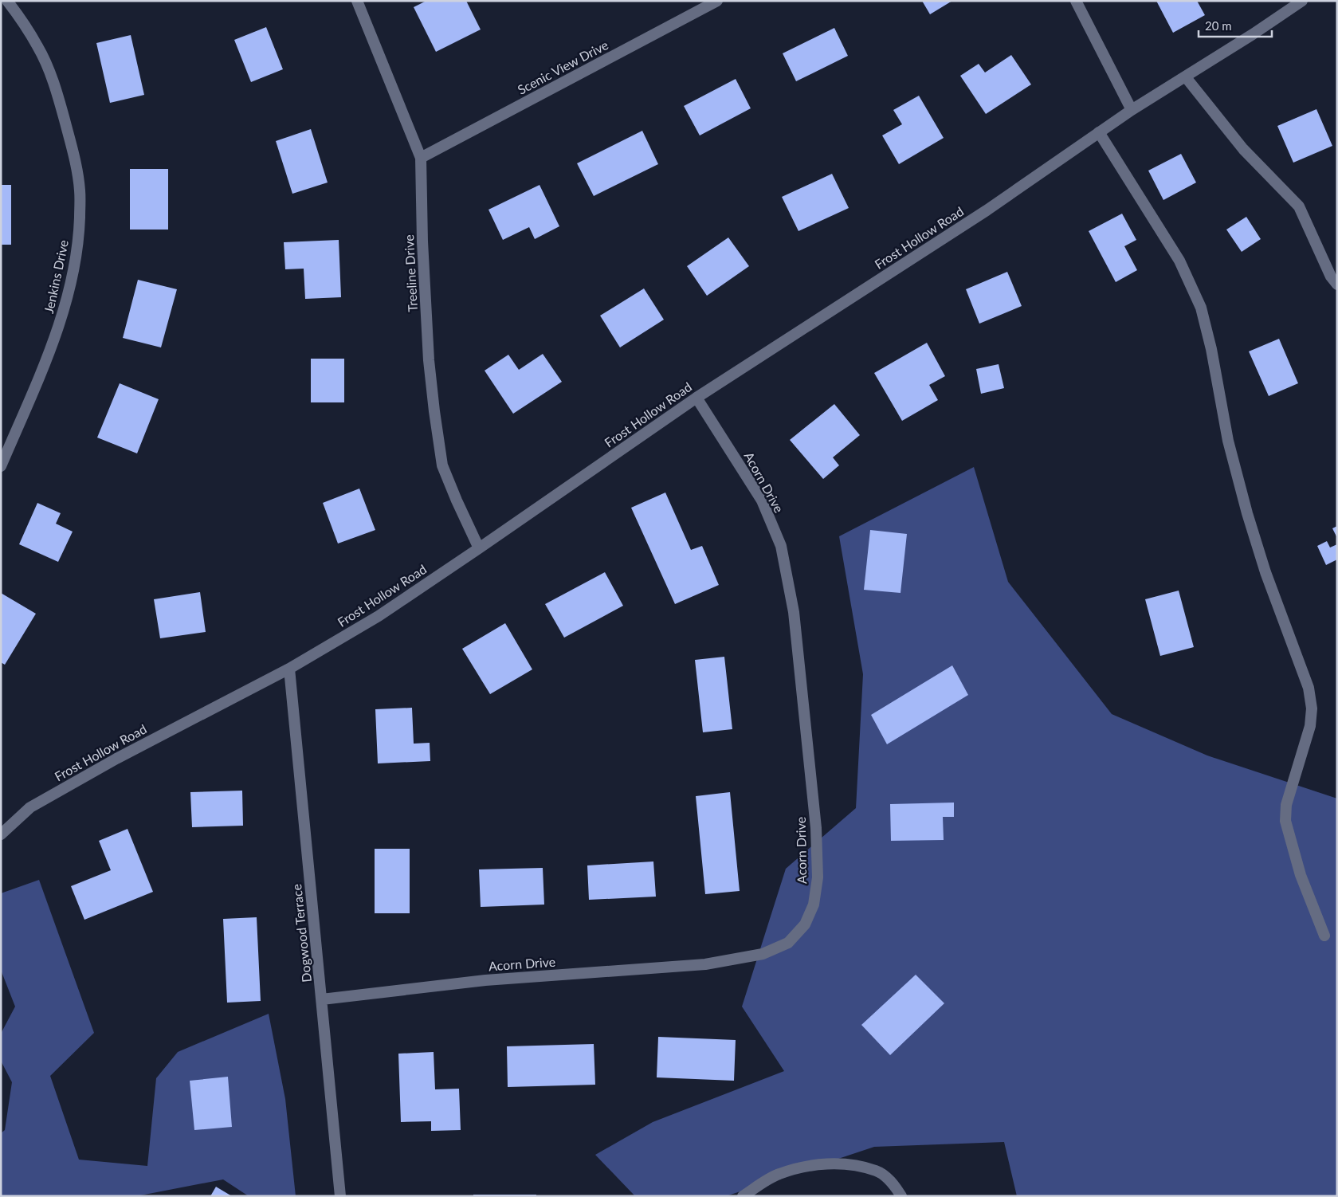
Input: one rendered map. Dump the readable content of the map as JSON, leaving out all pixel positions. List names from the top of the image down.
{
  "streets": {
    "street": [
      "Scenic View Drive",
      "Frost Hollow Road",
      "Treeline Drive",
      "Jenkins Drive",
      "Acorn Drive",
      "Dogwood Terrace"
    ]
  },
  "crossings": [
    ["Scenic View Drive", "Treeline Drive"],
    ["Frost Hollow Road", "Treeline Drive"],
    ["Frost Hollow Road", "Acorn Drive"],
    ["Frost Hollow Road", "Dogwood Terrace"],
    ["Acorn Drive", "Dogwood Terrace"]
  ],
  "scale_bar": "20 m"
}
